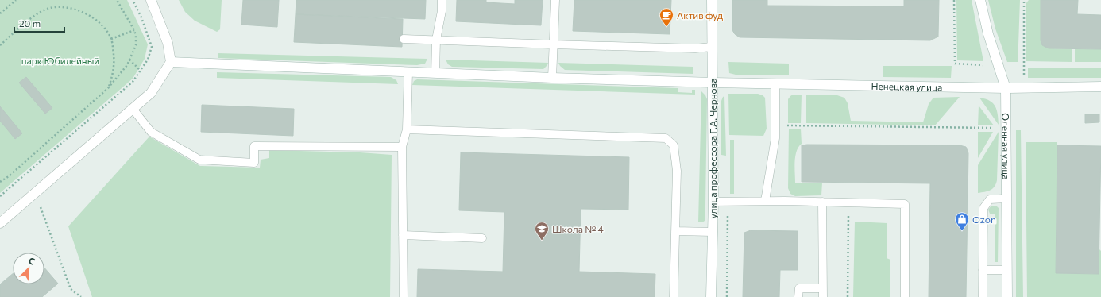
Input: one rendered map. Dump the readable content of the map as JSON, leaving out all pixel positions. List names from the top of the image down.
{
  "streets": {
    "street": ["Ненецкая улица", "Оленная улица", "улица профессора Г.А. Чернова"]
  },
  "crossings": [
    ["Ненецкая улица", "Оленная улица"],
    ["Ненецкая улица", "улица профессора Г.А. Чернова"]
  ],
  "parks": ["парк Юбилейный"],
  "places": {
    "cafe": ["Актив фуд"],
    "shop": ["Ozon"],
    "school or university": ["Школа № 4"]
  },
  "scale_bar": "20 m",
  "north": "top right"
}
